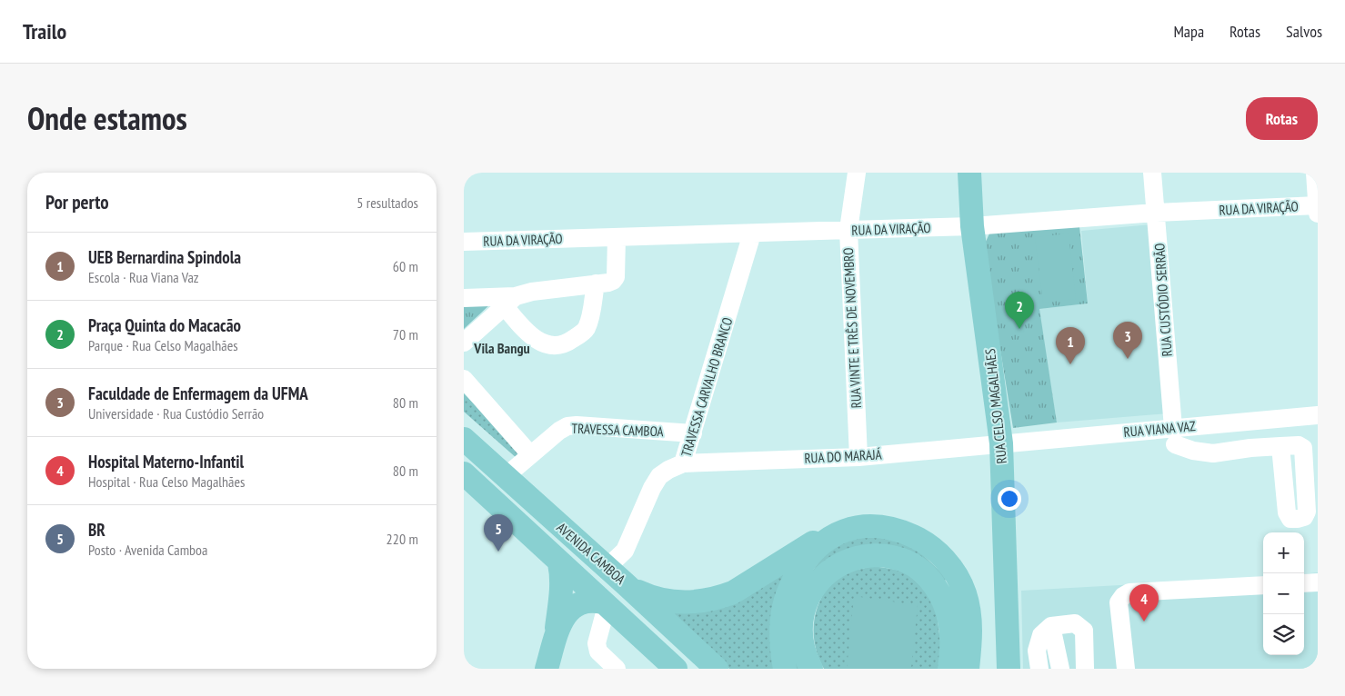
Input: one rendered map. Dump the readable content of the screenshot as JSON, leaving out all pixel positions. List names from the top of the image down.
{
  "streets": {
    "main road": ["RUA CELSO MAGALHÃES", "AVENIDA CAMBOA"],
    "street": [
      "RUA DA VIRAÇÃO",
      "RUA CUSTÓDIO SERRÃO",
      "RUA VINTE E TRÊS DE NOVEMBRO",
      "TRAVESSA CARVALHO BRANCO",
      "RUA VIANA VAZ",
      "TRAVESSA CAMBOA",
      "RUA DO MARAJÁ"
    ]
  },
  "crossings": [
    ["RUA DA VIRAÇÃO", "RUA CUSTÓDIO SERRÃO"],
    ["RUA DA VIRAÇÃO", "RUA VINTE E TRÊS DE NOVEMBRO"],
    ["RUA DA VIRAÇÃO", "TRAVESSA CARVALHO BRANCO"],
    ["RUA DA VIRAÇÃO", "RUA CELSO MAGALHÃES"],
    ["RUA CUSTÓDIO SERRÃO", "RUA VIANA VAZ"],
    ["RUA VINTE E TRÊS DE NOVEMBRO", "RUA DO MARAJÁ"],
    ["TRAVESSA CARVALHO BRANCO", "TRAVESSA CAMBOA"],
    ["TRAVESSA CARVALHO BRANCO", "RUA DO MARAJÁ"],
    ["TRAVESSA CARVALHO BRANCO", "AVENIDA CAMBOA"],
    ["RUA CELSO MAGALHÃES", "RUA VIANA VAZ"],
    ["RUA CELSO MAGALHÃES", "RUA DO MARAJÁ"],
    ["RUA VIANA VAZ", "RUA DO MARAJÁ"],
    ["TRAVESSA CAMBOA", "AVENIDA CAMBOA"]
  ],
  "districts": ["Vila Bangu"],
  "page": {
    "header": "Trailo",
    "nav": ["Mapa", "Rotas", "Salvos"],
    "title": "Onde estamos",
    "buttons": "Rotas",
    "heading": ["Por perto", "5 resultados"],
    "list": [
      {
        "mark": "1",
        "name": "UEB Bernardina Spindola",
        "note": "Escola · Rua Viana Vaz",
        "value": "60 m"
      },
      {
        "mark": "2",
        "name": "Praça Quinta do Macacão",
        "note": "Parque · Rua Celso Magalhães",
        "value": "70 m"
      },
      {
        "mark": "3",
        "name": "Faculdade de Enfermagem da UFMA",
        "note": "Universidade · Rua Custódio Serrão",
        "value": "80 m"
      },
      {
        "mark": "4",
        "name": "Hospital Materno-Infantil",
        "note": "Hospital · Rua Celso Magalhães",
        "value": "80 m"
      },
      {
        "mark": "5",
        "name": "BR",
        "note": "Posto · Avenida Camboa",
        "value": "220 m"
      }
    ],
    "pins": [
      "2",
      "3",
      "1",
      "5",
      "4"
    ],
    "map_buttons": ["+", "−"]
  }
}
